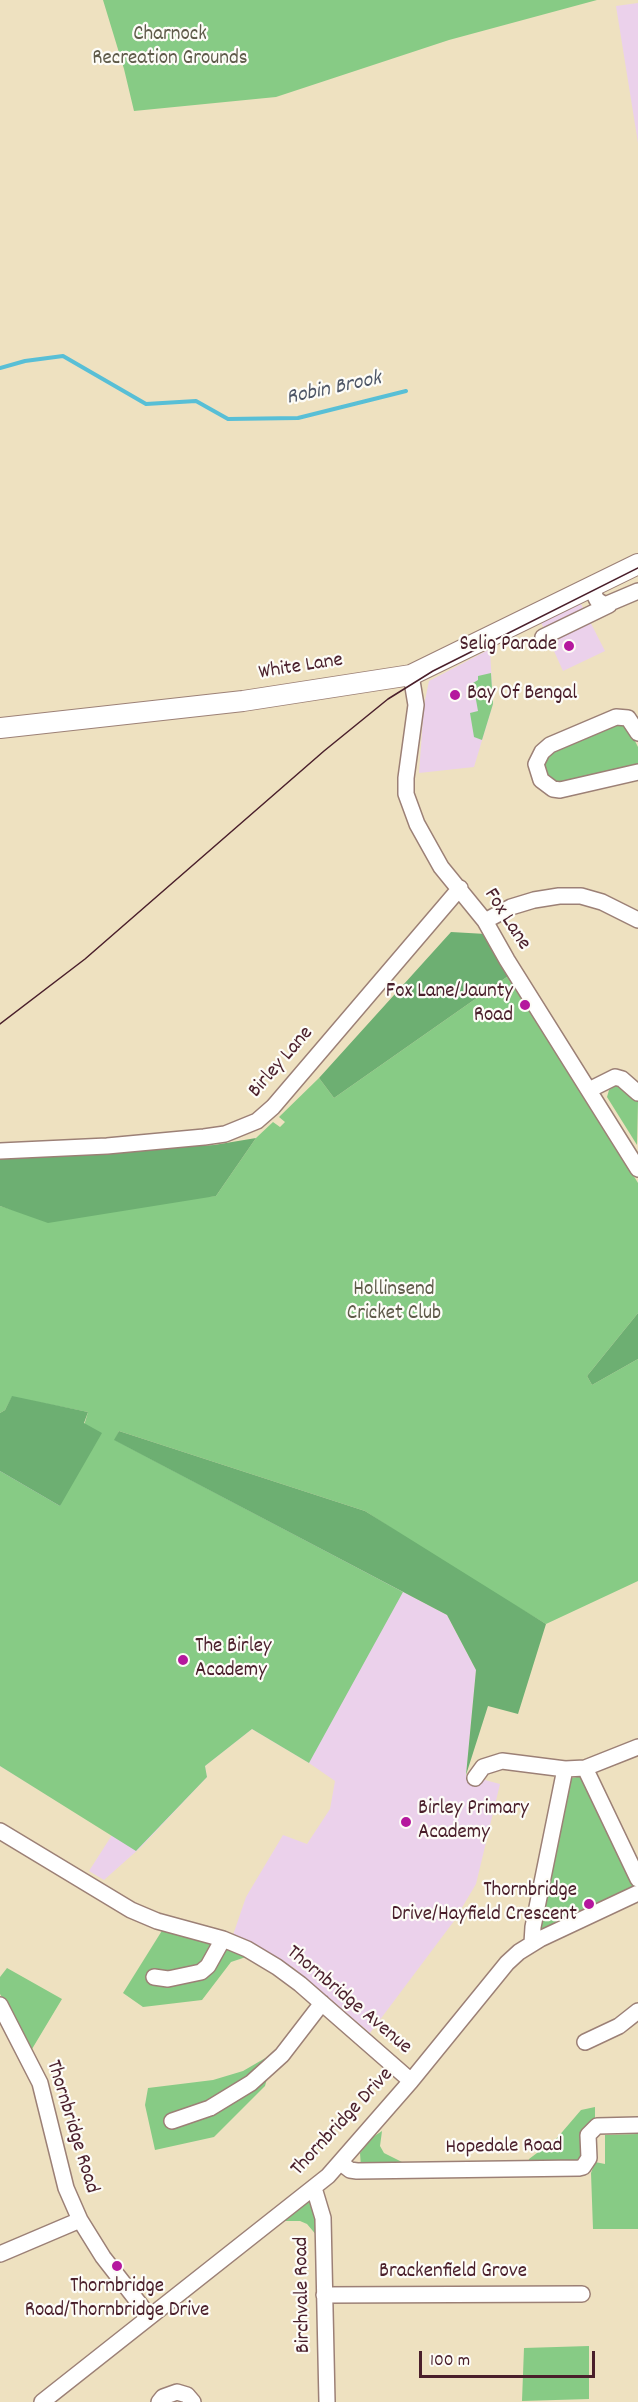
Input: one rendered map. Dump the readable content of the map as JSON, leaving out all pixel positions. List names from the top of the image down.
{
  "streets": {
    "main road": ["White Lane"],
    "street": [
      "Fox Lane",
      "Birley Lane",
      "Thornbridge Avenue",
      "Thornbridge Drive",
      "Thornbridge Road",
      "Hopedale Road",
      "Brackenfield Grove",
      "Birchvale Road"
    ]
  },
  "crossings": [
    ["White Lane", "Fox Lane"],
    ["Fox Lane", "Birley Lane"],
    ["Thornbridge Avenue", "Thornbridge Drive"],
    ["Thornbridge Drive", "Thornbridge Road"],
    ["Thornbridge Drive", "Hopedale Road"],
    ["Thornbridge Drive", "Birchvale Road"],
    ["Brackenfield Grove", "Birchvale Road"]
  ],
  "water": ["Robin Brook"],
  "parks": ["Charnock Recreation Grounds", "Hollinsend Cricket Club"],
  "places": [
    "Selig Parade",
    "Bay Of Bengal",
    "Fox Lane/Jaunty Road",
    "The Birley Academy",
    "Birley Primary Academy",
    "Thornbridge Drive/Hayfield Crescent",
    "Thornbridge Road/Thornbridge Drive"
  ],
  "scale_bar": "100 m"
}
